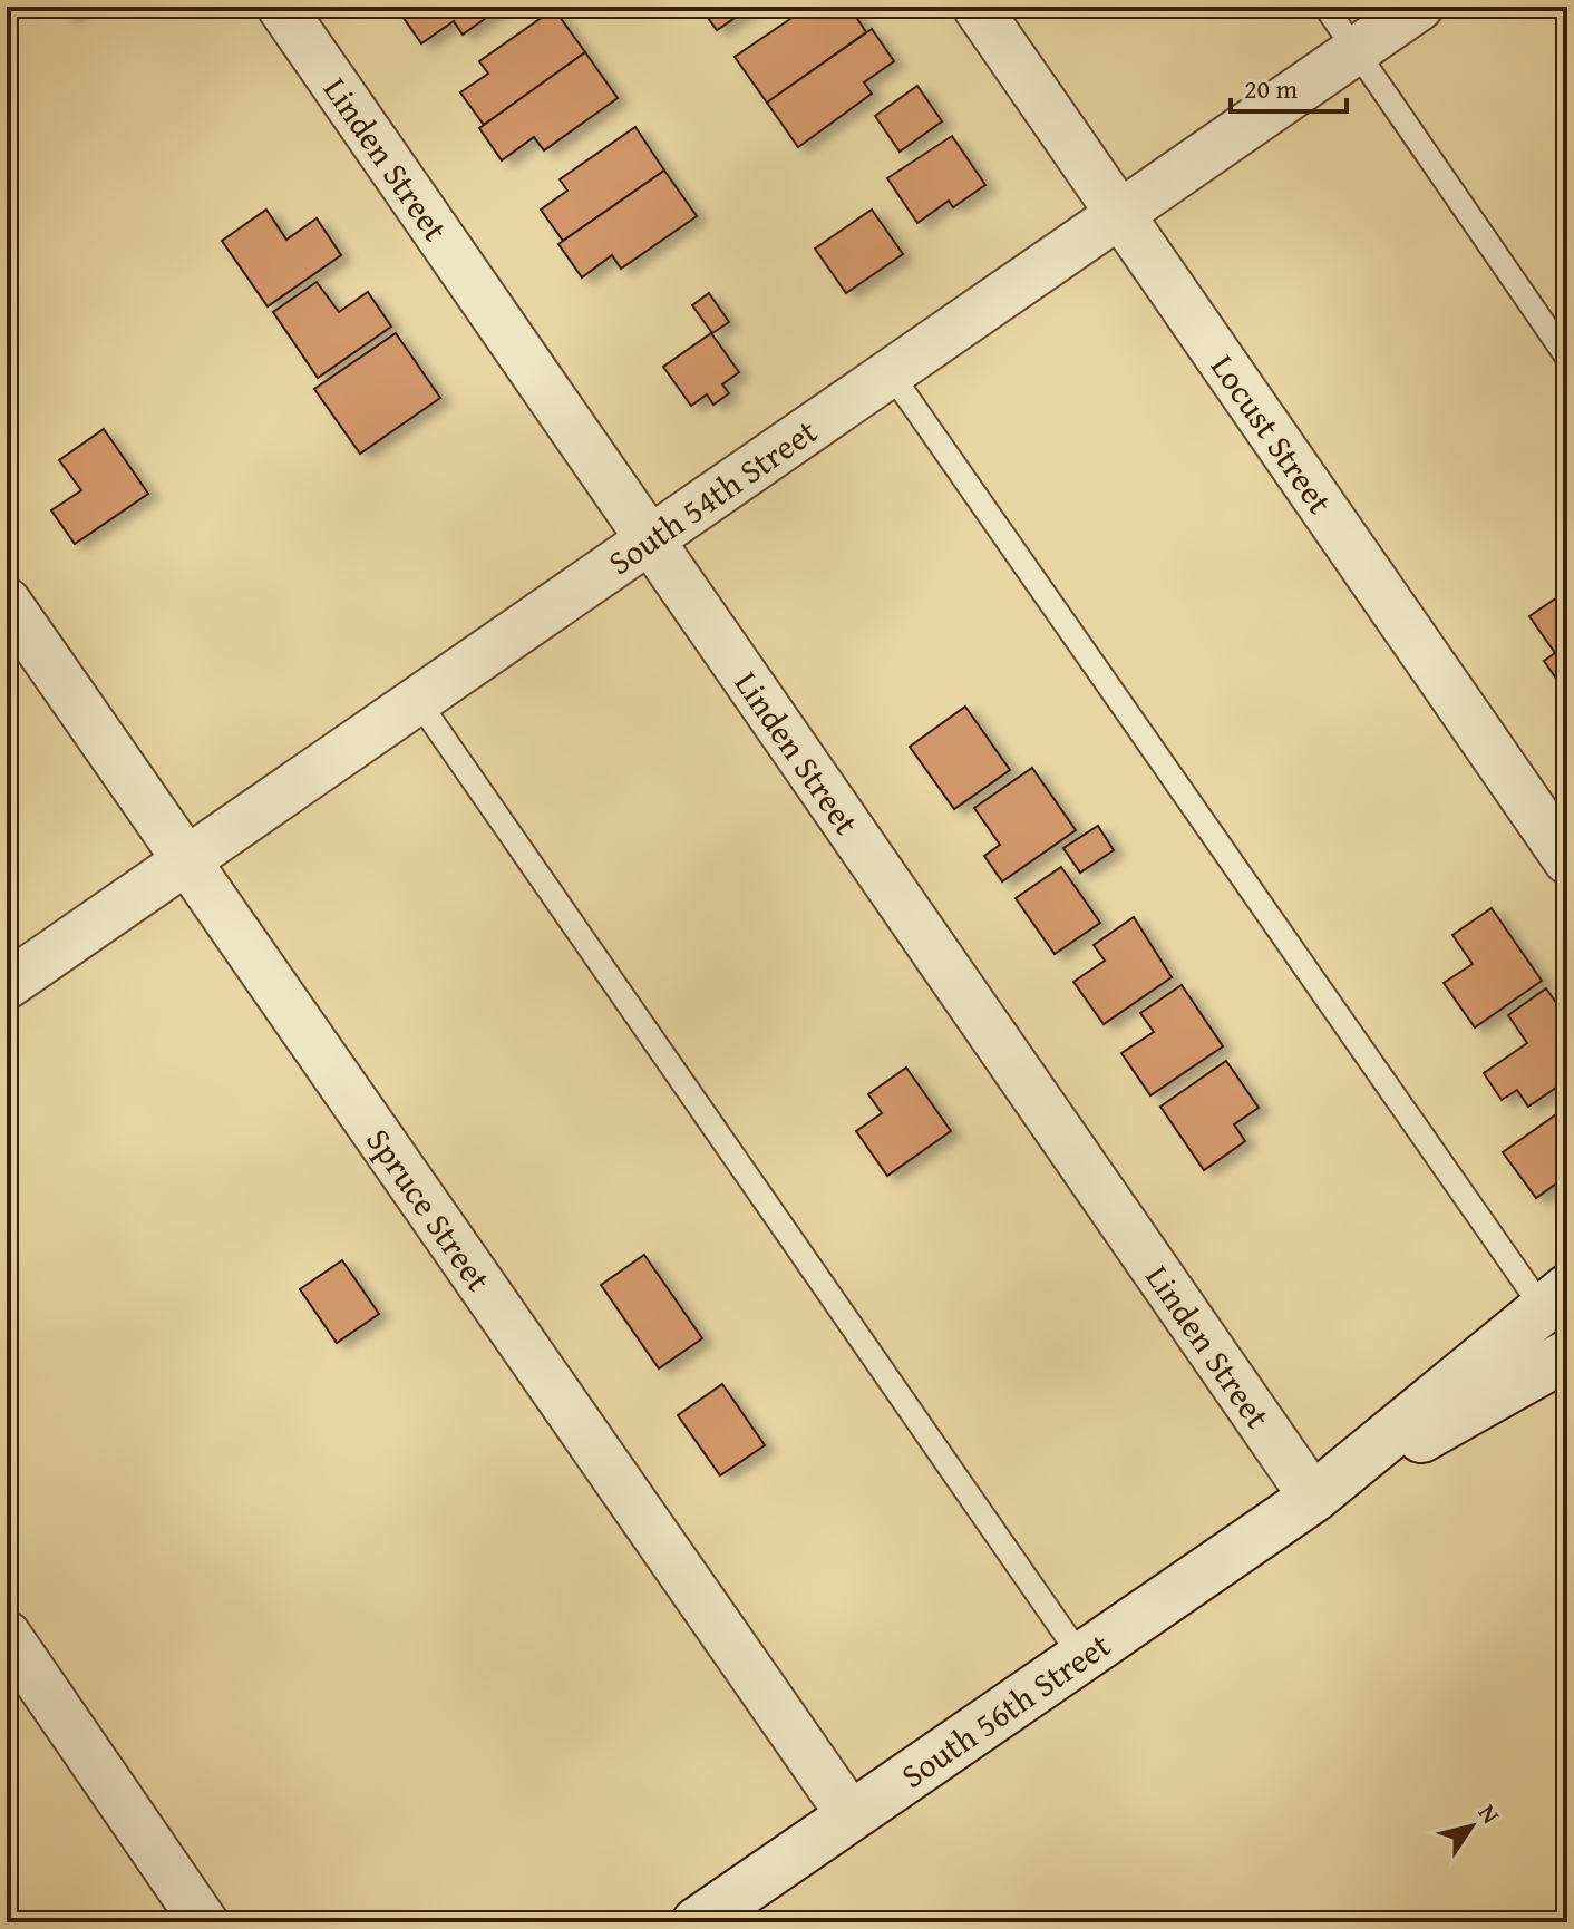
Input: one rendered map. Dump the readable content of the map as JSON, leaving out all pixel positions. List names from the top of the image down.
{
  "streets": {
    "main road": ["South 56th Street"],
    "street": [
      "Linden Street",
      "Locust Street",
      "South 54th Street",
      "Spruce Street"
    ]
  },
  "crossings": [
    ["Linden Street", "South 54th Street"],
    ["Linden Street", "South 56th Street"],
    ["Locust Street", "South 54th Street"],
    ["South 54th Street", "Spruce Street"],
    ["Spruce Street", "South 56th Street"]
  ],
  "scale_bar": "20 m",
  "north": "top right"
}
